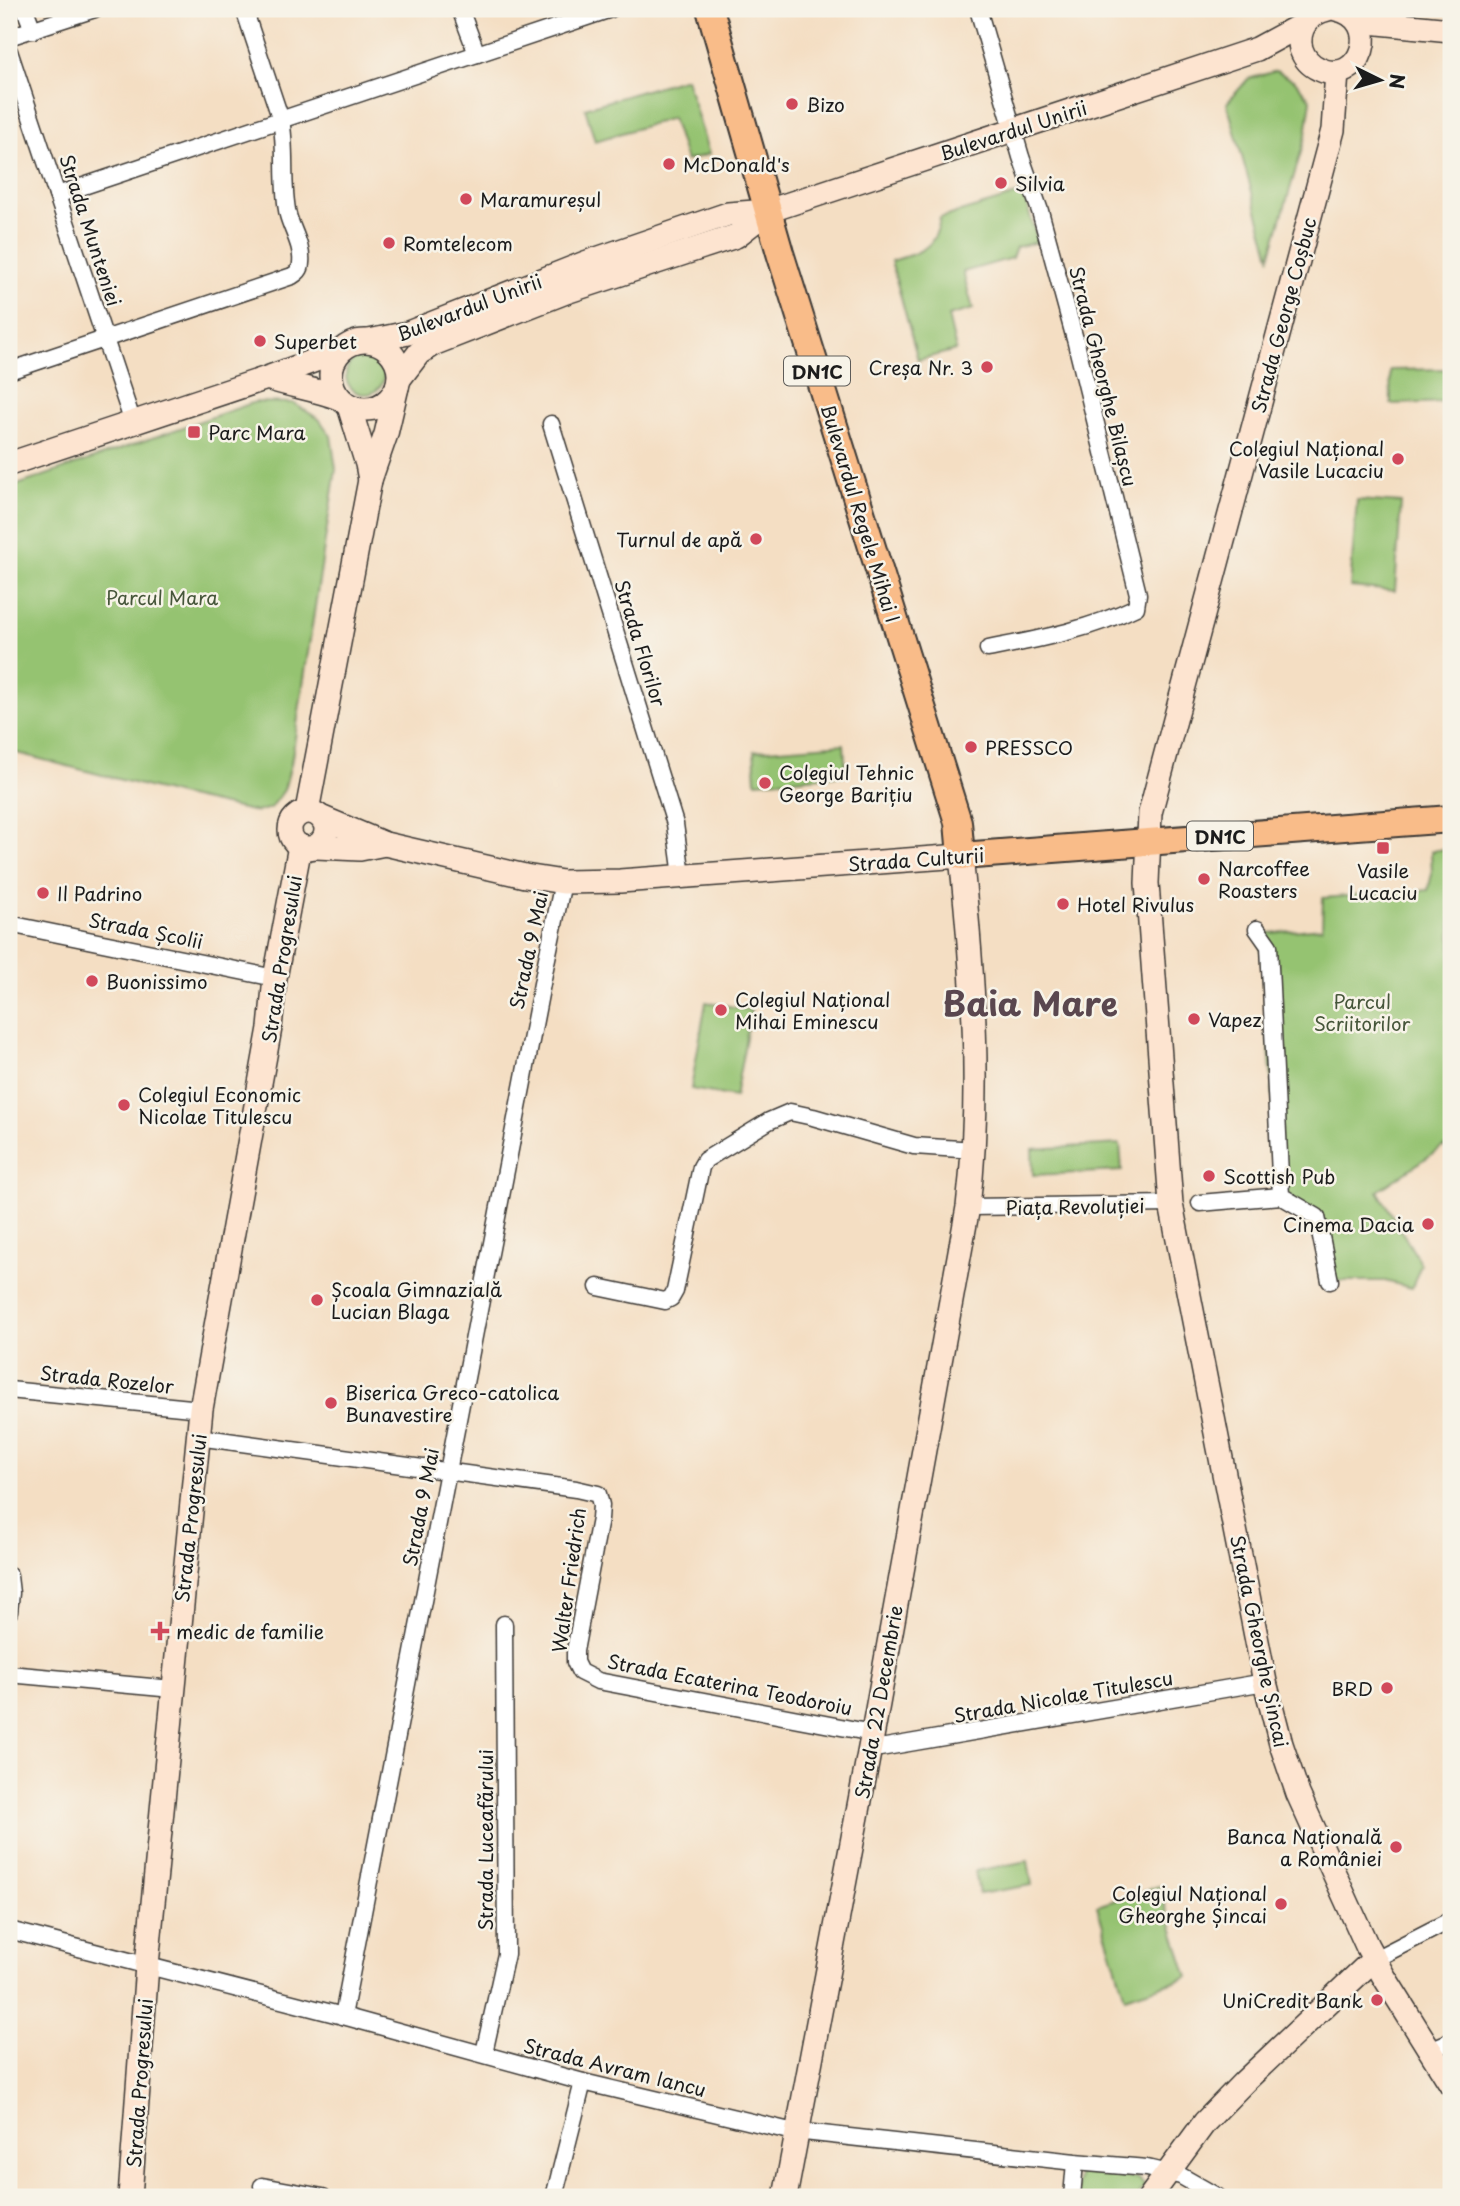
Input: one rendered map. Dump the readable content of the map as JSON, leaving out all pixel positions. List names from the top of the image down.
{
  "streets": {
    "main road": [
      "Bulevardul Unirii",
      "Strada George Coșbuc",
      "DN1C",
      "Bulevardul Regele Mihai I",
      "Strada Culturii",
      "Strada Progresului",
      "Piața Revoluției",
      "Strada Gheorghe Șincai",
      "Strada 22 Decembrie"
    ],
    "street": [
      "Strada Munteniei",
      "Strada Gheorghe Bilașcu",
      "Strada Florilor",
      "Strada Școlii",
      "Strada 9 Mai",
      "Strada Rozelor",
      "Walter Friedrich",
      "Strada Ecaterina Teodoroiu",
      "Strada Nicolae Titulescu",
      "Strada Luceafărului",
      "Strada Avram Iancu"
    ]
  },
  "crossings": [
    ["Bulevardul Unirii", "Strada Munteniei"],
    ["Bulevardul Unirii", "Strada George Coșbuc"],
    ["Bulevardul Unirii", "Strada Gheorghe Bilașcu"],
    ["Bulevardul Unirii", "Bulevardul Regele Mihai I"],
    ["Bulevardul Unirii", "Strada Progresului"],
    ["Strada George Coșbuc", "Strada Culturii"],
    ["Strada George Coșbuc", "Piața Revoluției"],
    ["Bulevardul Regele Mihai I", "Strada Culturii"],
    ["Strada Florilor", "Strada Culturii"],
    ["Strada Culturii", "Strada 9 Mai"],
    ["Strada Culturii", "Strada Progresului"],
    ["Strada Culturii", "Piața Revoluției"],
    ["Strada Școlii", "Strada Progresului"],
    ["Strada 9 Mai", "Walter Friedrich"],
    ["Strada 9 Mai", "Strada Avram Iancu"],
    ["Strada Progresului", "Strada Rozelor"],
    ["Strada Progresului", "Strada Avram Iancu"],
    ["Piața Revoluției", "Strada Gheorghe Șincai"],
    ["Piața Revoluției", "Strada 22 Decembrie"],
    ["Walter Friedrich", "Strada Ecaterina Teodoroiu"],
    ["Strada Gheorghe Șincai", "Strada Nicolae Titulescu"],
    ["Strada Ecaterina Teodoroiu", "Strada Nicolae Titulescu"],
    ["Strada Ecaterina Teodoroiu", "Strada 22 Decembrie"],
    ["Strada Nicolae Titulescu", "Strada 22 Decembrie"],
    ["Strada 22 Decembrie", "Strada Avram Iancu"],
    ["Strada Luceafărului", "Strada Avram Iancu"]
  ],
  "districts": ["Baia Mare"],
  "parks": ["Parcul Mara", "Parcul Scriitorilor"],
  "places": {
    "other": [
      "Bizo",
      "McDonald's",
      "Silvia",
      "Maramureșul",
      "Romtelecom",
      "Superbet",
      "Creșa Nr. 3",
      "Colegiul Național Vasile Lucaciu",
      "Turnul de apă",
      "PRESSCO",
      "Colegiul Tehnic George Barițiu",
      "Narcoffee Roasters",
      "Il Padrino",
      "Hotel Rivulus",
      "Buonissimo",
      "Colegiul Național Mihai Eminescu",
      "Vapez",
      "Colegiul Economic Nicolae Titulescu",
      "Scottish Pub",
      "Cinema Dacia",
      "Școala Gimnazială Lucian Blaga",
      "Biserica Greco-catolica Bunavestire",
      "BRD",
      "Banca Națională a României",
      "Colegiul Național Gheorghe Șincai",
      "UniCredit Bank"
    ],
    "transit": ["Parc Mara", "Vasile Lucaciu"],
    "health": ["medic de familie"]
  },
  "north": "right"
}
